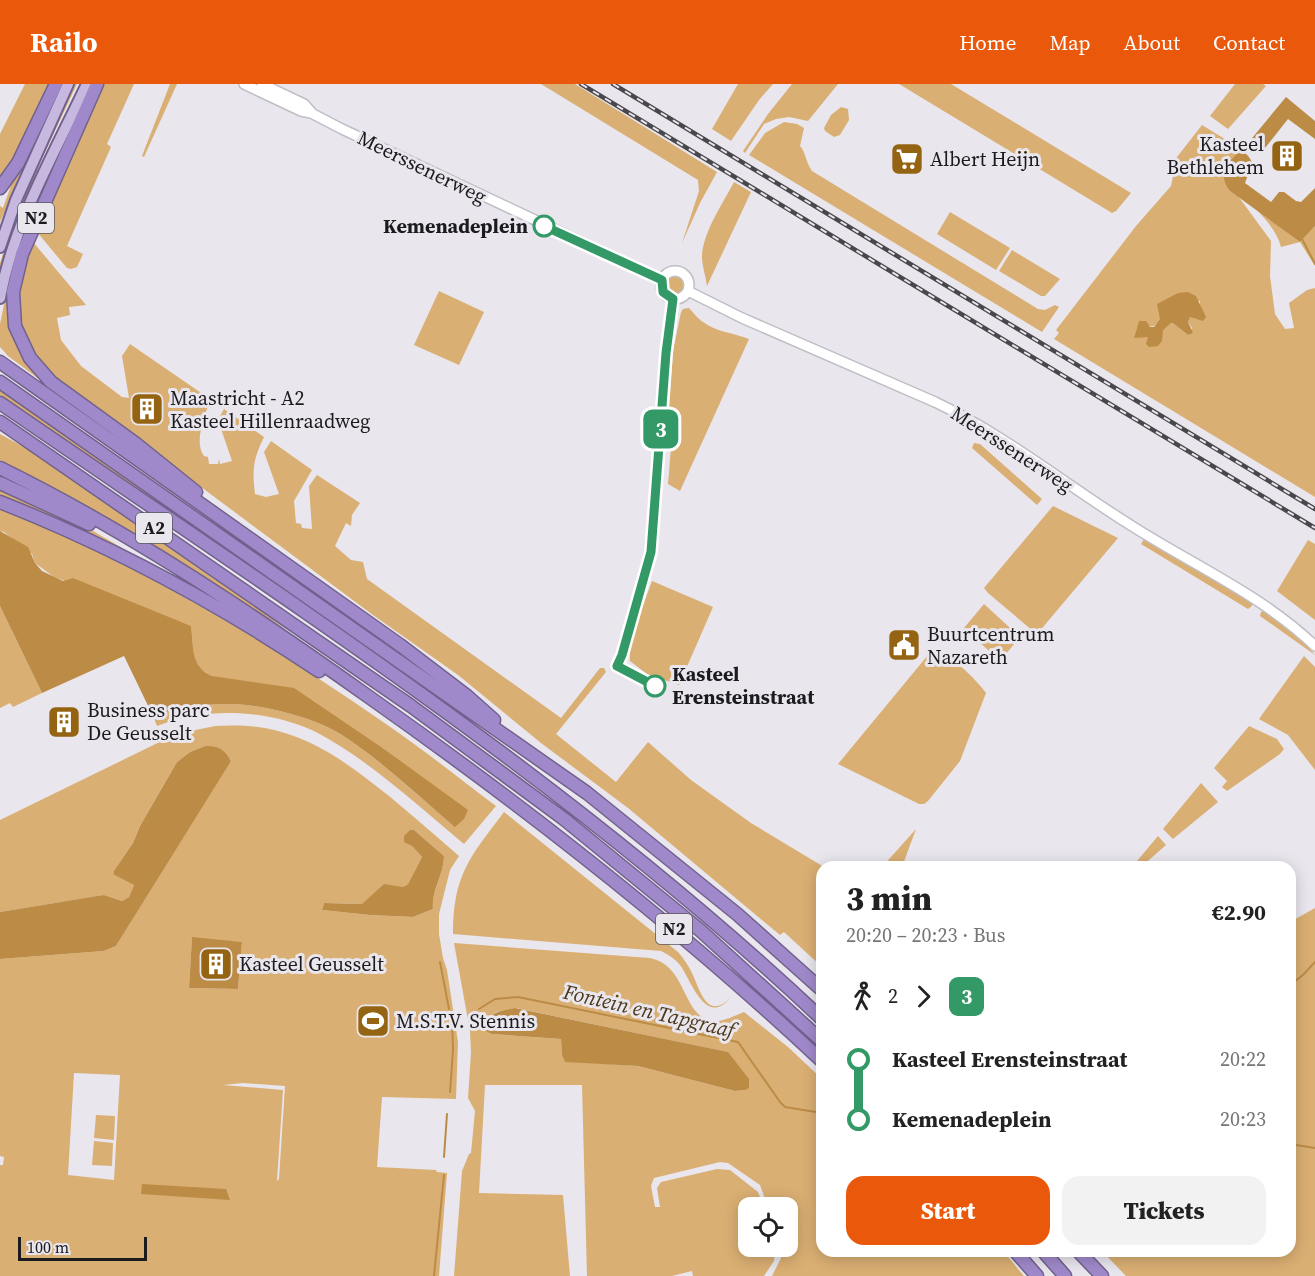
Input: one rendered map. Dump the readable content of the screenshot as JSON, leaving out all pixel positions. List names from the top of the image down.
{
  "streets": {
    "highway": ["N2", "A2"],
    "street": ["Meerssenerweg"]
  },
  "water": ["Fontein en Tapgraaf"],
  "places": {
    "building": [
      "Kasteel Bethlehem",
      "Maastricht - A2 Kasteel Hillenraadweg",
      "Business parc De Geusselt",
      "Kasteel Geusselt"
    ],
    "supermarket": ["Albert Heijn"],
    "other": ["Kemenadeplein", "Kasteel Erensteinstraat"],
    "public building": ["Buurtcentrum Nazareth"],
    "sports": ["M.S.T.V. Stennis"]
  },
  "lines": ["bus line 3"],
  "scale_bar": "100 m",
  "page": {
    "header": "Railo",
    "nav": [
      "Home",
      "Map",
      "About",
      "Contact"
    ],
    "on_map": "3",
    "heading": ["3 min", "20:20 – 20:23 · Bus", "€2.90"],
    "legs": ["2", "3"],
    "list": [
      {
        "name": "Kasteel Erensteinstraat",
        "value": "20:22"
      },
      {
        "name": "Kemenadeplein",
        "value": "20:23"
      }
    ],
    "buttons": ["Start", "Tickets"],
    "scale": "100 m"
  }
}
